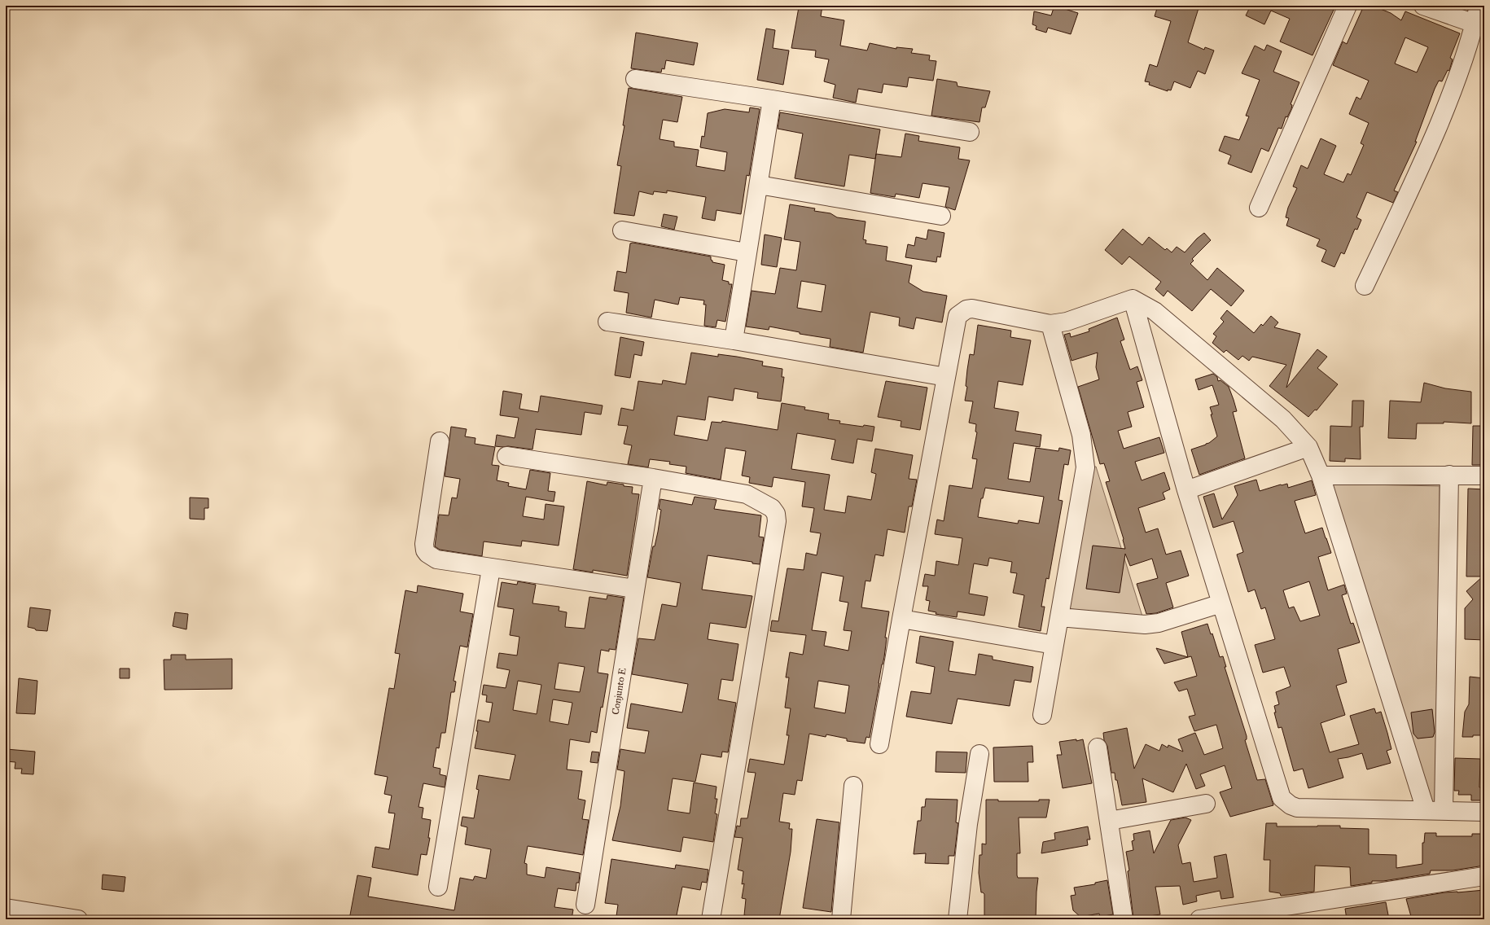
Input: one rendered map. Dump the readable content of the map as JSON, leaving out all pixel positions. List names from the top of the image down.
{
  "streets": {
    "street": ["Conjunto E"]
  }
}
